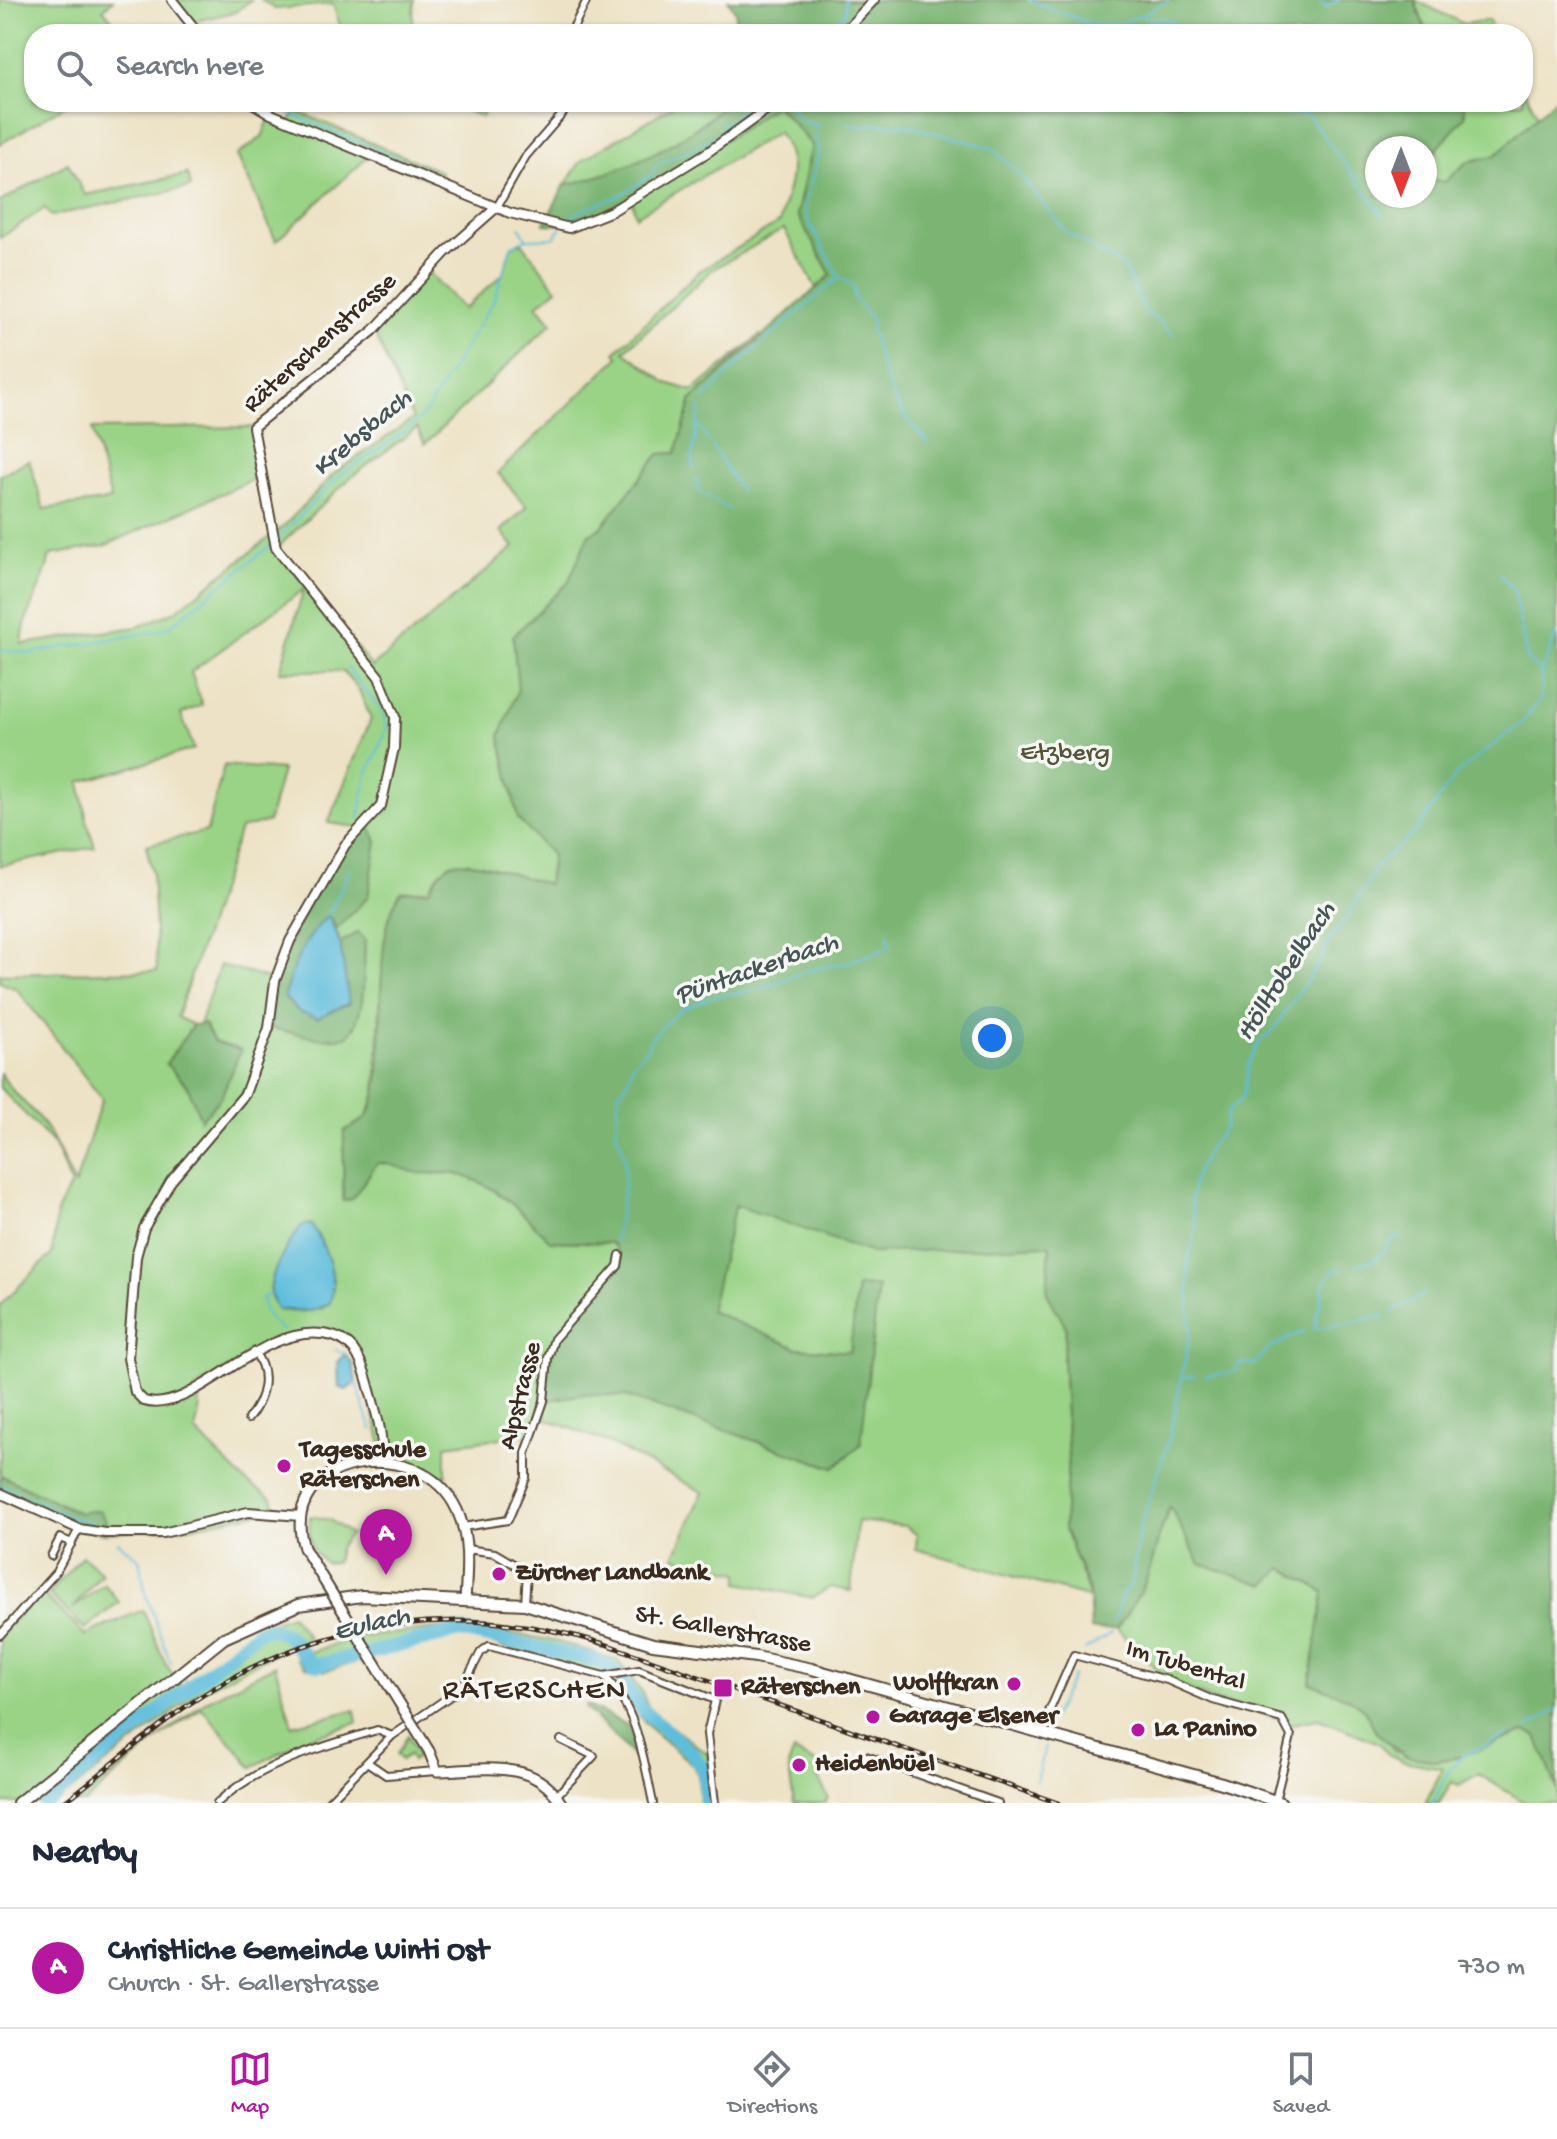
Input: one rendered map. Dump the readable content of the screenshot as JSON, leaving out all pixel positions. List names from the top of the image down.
{
  "streets": {
    "main road": ["St. Gallerstrasse"],
    "street": ["Räterschenstrasse", "Alpstrasse", "Im Tubental"]
  },
  "crossings": [
    ["St. Gallerstrasse", "Im Tubental"]
  ],
  "districts": ["RÄTERSCHEN"],
  "water": [
    "Krebsbach",
    "Püntackerbach",
    "Hölltobelbach",
    "Eulach"
  ],
  "parks": ["Etzberg"],
  "places": {
    "other": [
      "Tagesschule Räterschen",
      "Zürcher Landbank",
      "Wolffkran",
      "Garage Elsener",
      "La Panino",
      "Heidenbüel"
    ],
    "transit": ["Räterschen"]
  },
  "north": "bottom",
  "page": {
    "search": "Search here",
    "pins": "A",
    "heading": "Nearby",
    "list": [
      {
        "mark": "A",
        "name": "Christliche Gemeinde Winti Ost",
        "note": "Church · St. Gallerstrasse",
        "value": "730 m"
      }
    ],
    "nav": ["Map", "Directions", "Saved"]
  }
}
